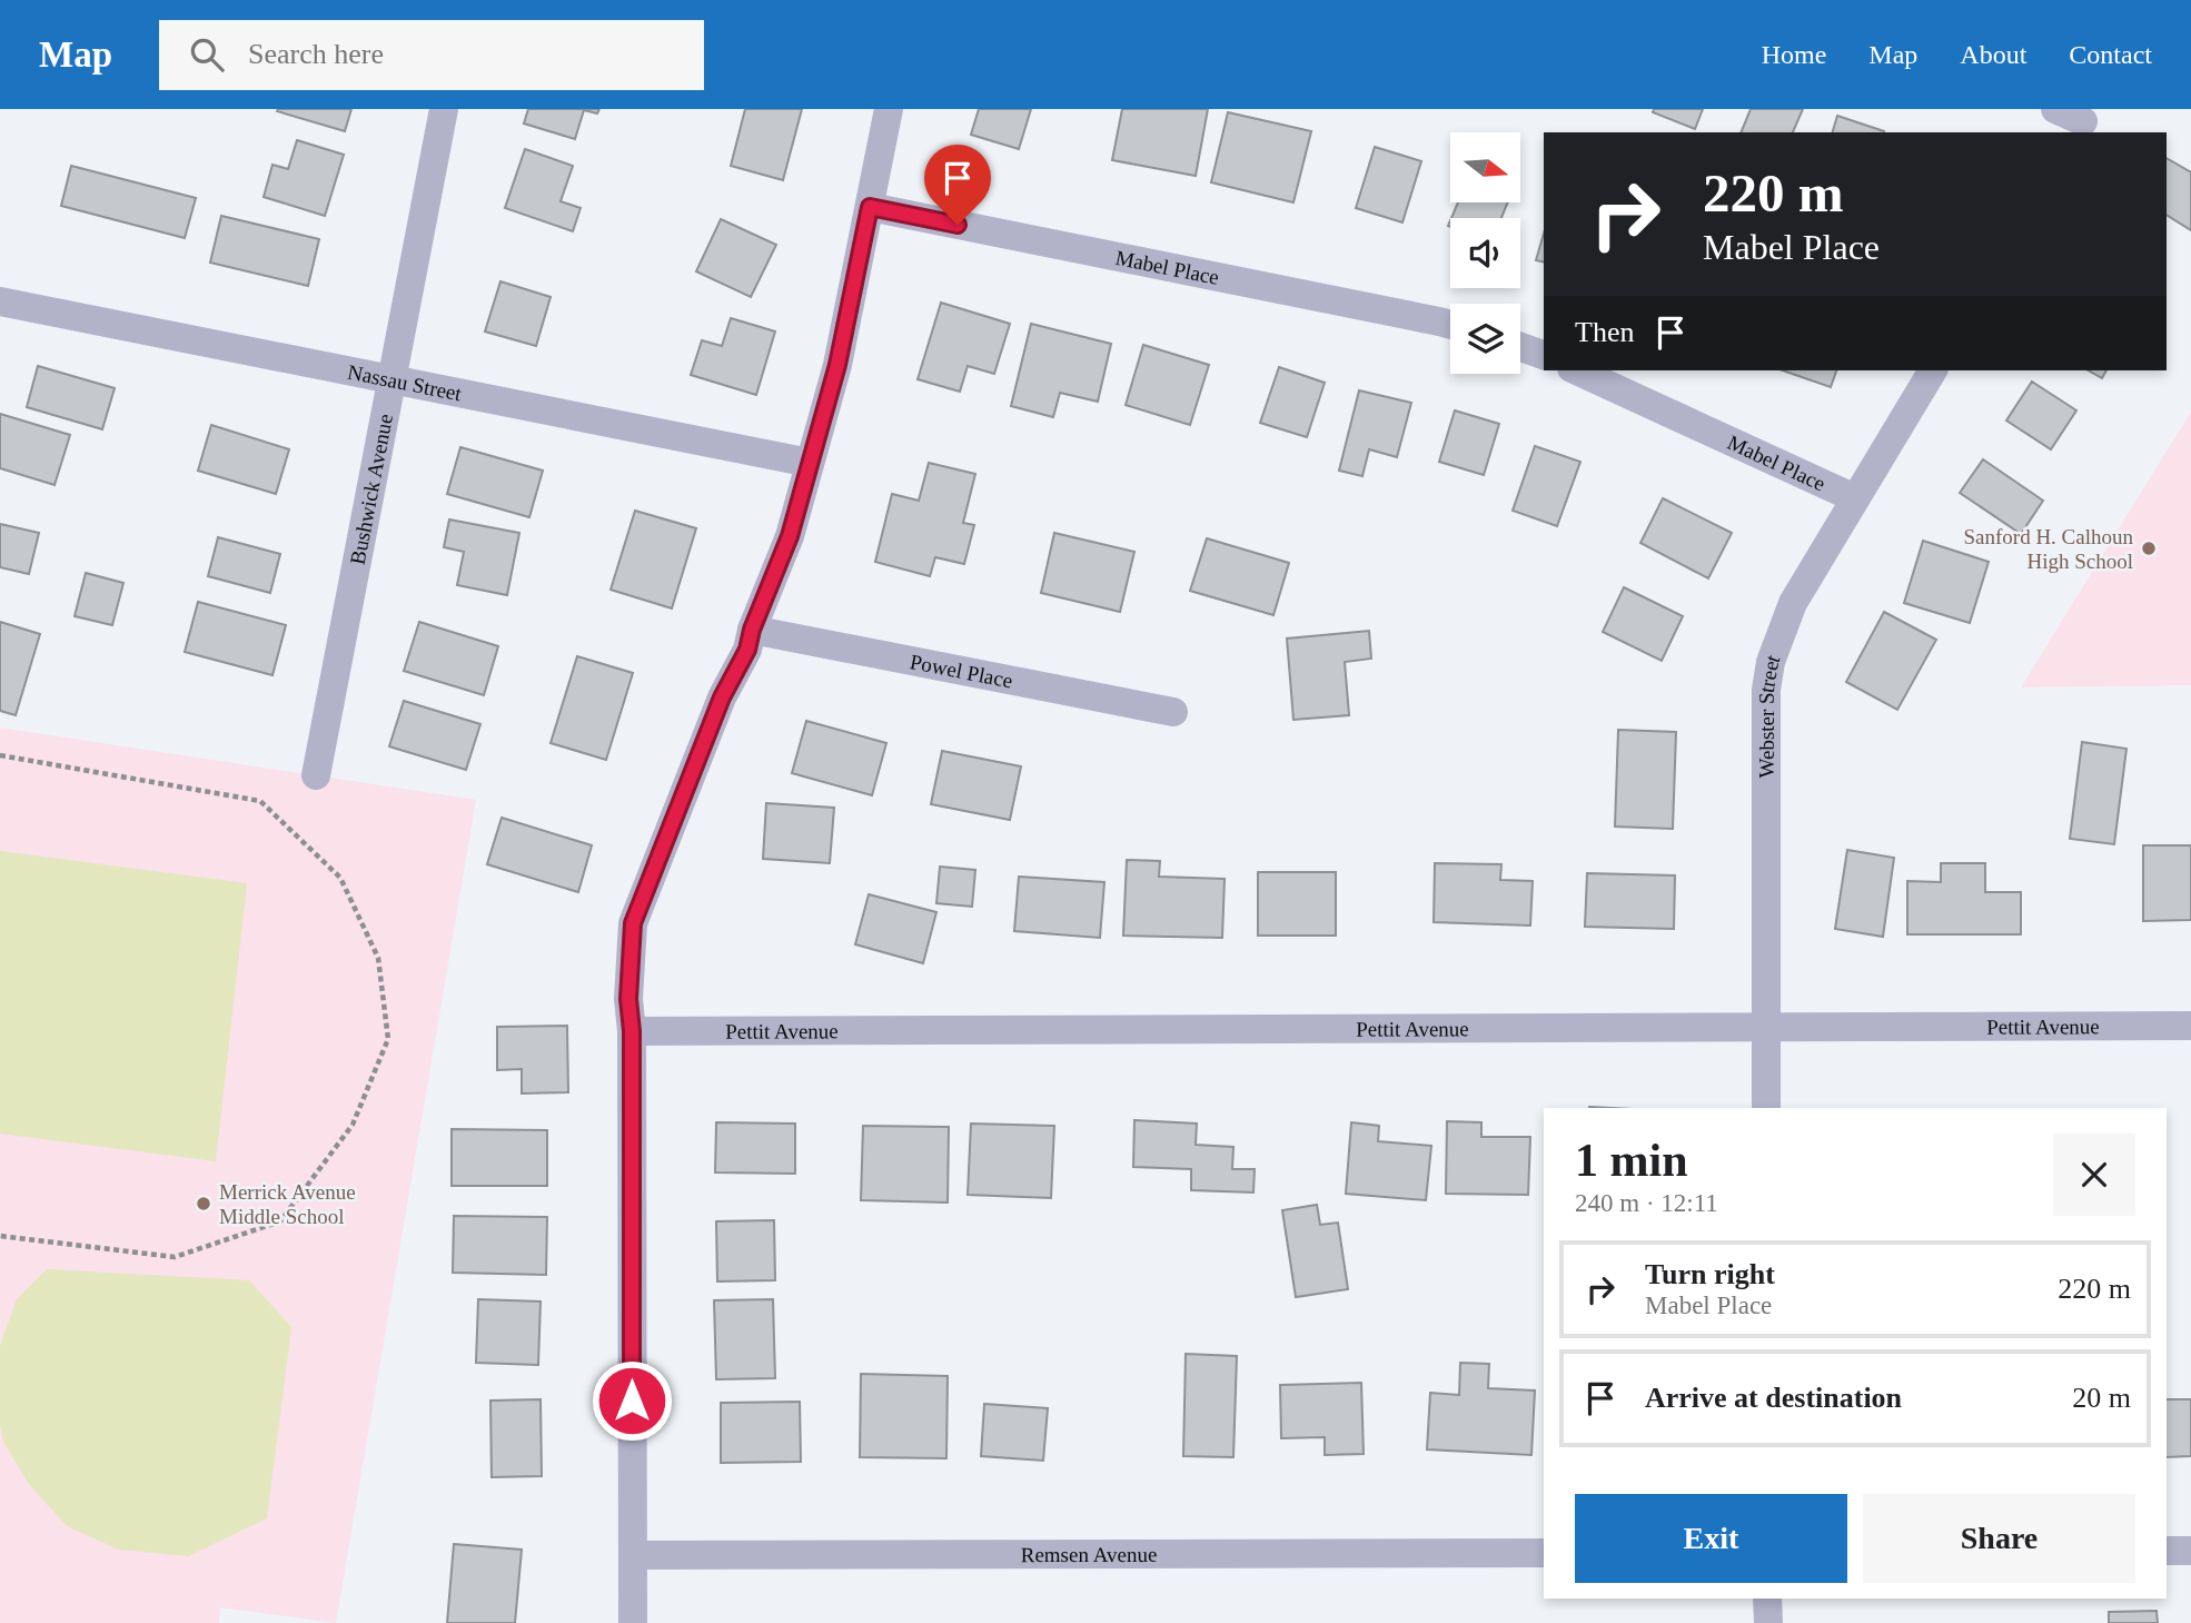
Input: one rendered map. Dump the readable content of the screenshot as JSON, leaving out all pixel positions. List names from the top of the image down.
{
  "streets": {
    "street": [
      "Mabel Place",
      "Nassau Street",
      "Bushwick Avenue",
      "Powel Place",
      "Webster Street",
      "Pettit Avenue",
      "Remsen Avenue"
    ]
  },
  "crossings": [
    ["Mabel Place", "Webster Street"],
    ["Nassau Street", "Bushwick Avenue"],
    ["Webster Street", "Pettit Avenue"]
  ],
  "places": ["Sanford H. Calhoun High School", "Merrick Avenue Middle School"],
  "north": "right",
  "page": {
    "header": "Map",
    "search": "Search here",
    "nav": [
      "Home",
      "Map",
      "About",
      "Contact"
    ],
    "turn": ["220 m", "Mabel Place"],
    "then": "Then",
    "heading": ["1 min", "240 m · 12:11"],
    "list": [
      {
        "name": "Turn right",
        "note": "Mabel Place",
        "value": "220 m"
      },
      {
        "name": "Arrive at destination",
        "value": "20 m"
      }
    ],
    "buttons": ["Exit", "Share"]
  }
}
